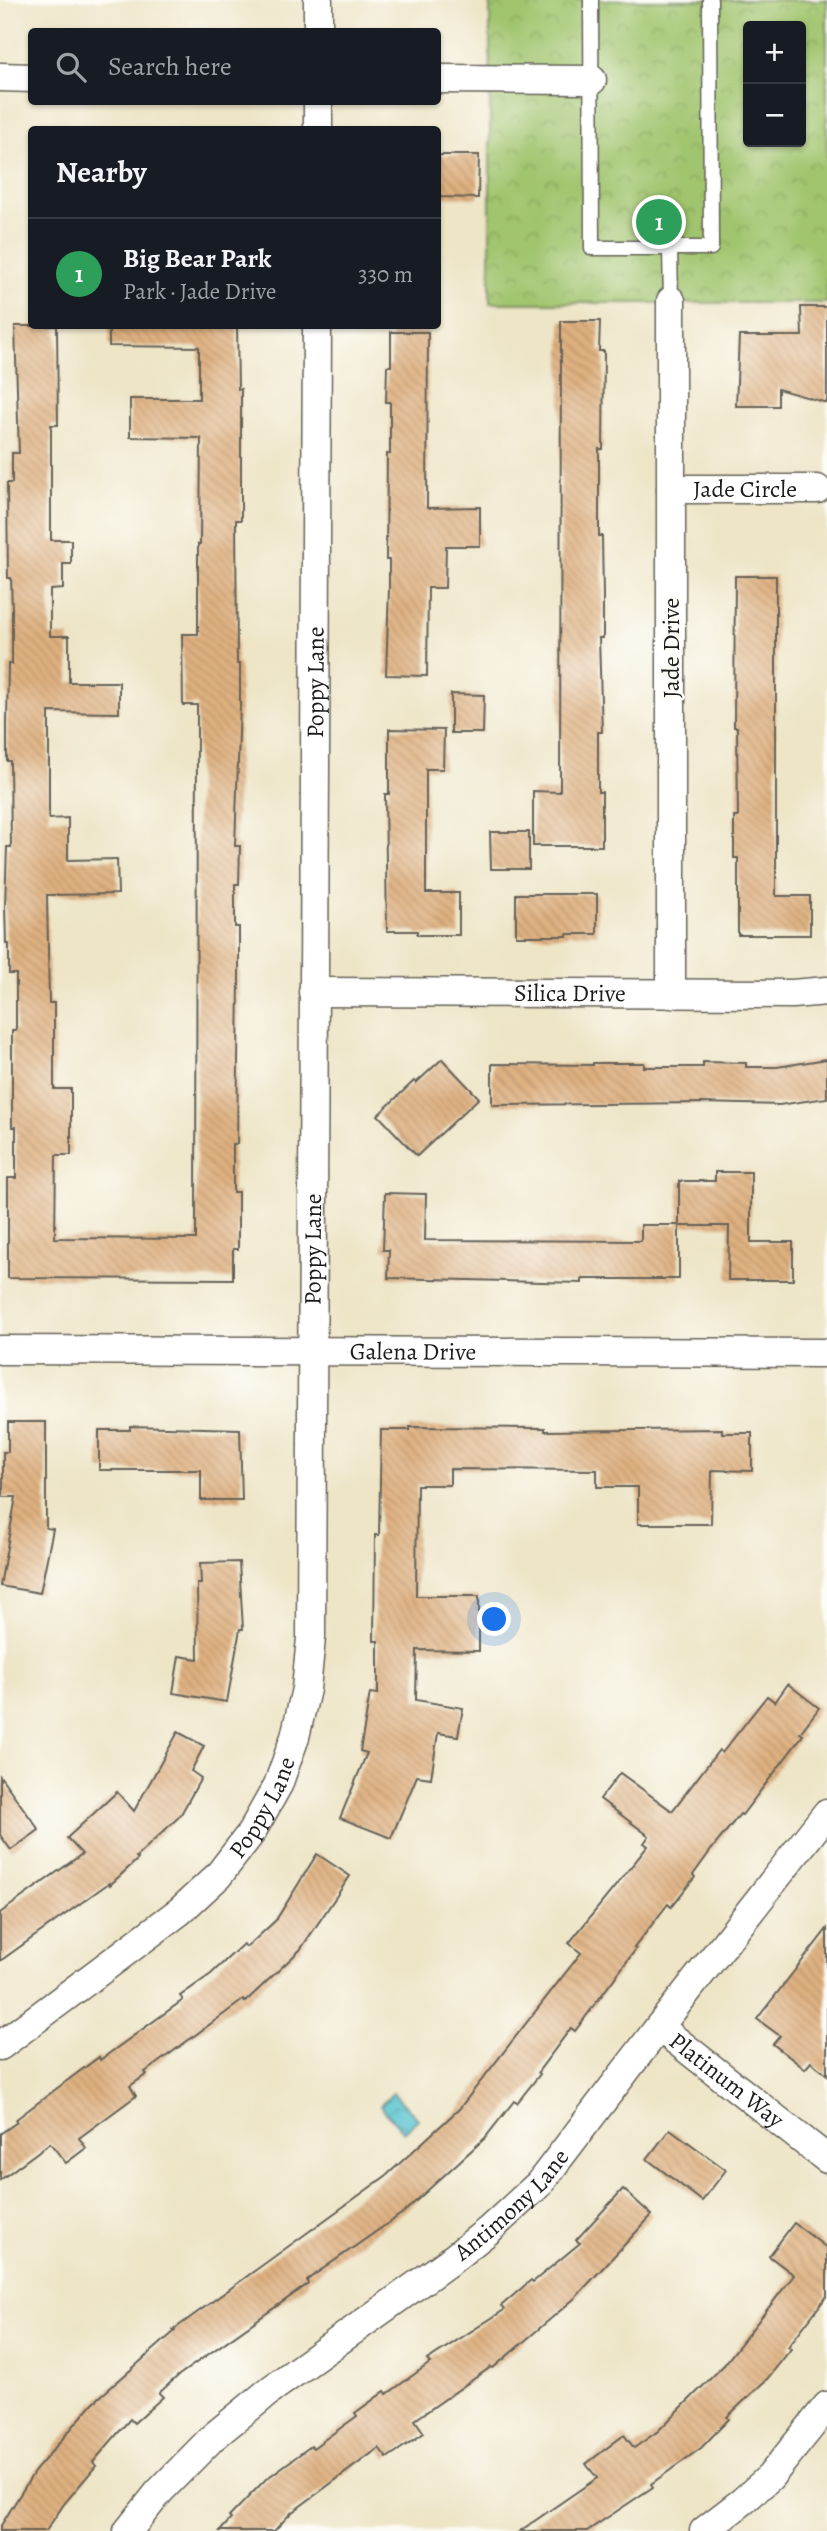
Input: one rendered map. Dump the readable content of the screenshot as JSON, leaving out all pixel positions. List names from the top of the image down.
{
  "streets": {
    "street": [
      "Jade Circle",
      "Jade Drive",
      "Poppy Lane",
      "Silica Drive",
      "Galena Drive",
      "Platinum Way",
      "Antimony Lane"
    ]
  },
  "crossings": [
    ["Jade Circle", "Jade Drive"],
    ["Jade Drive", "Silica Drive"],
    ["Poppy Lane", "Silica Drive"],
    ["Poppy Lane", "Galena Drive"],
    ["Platinum Way", "Antimony Lane"]
  ],
  "page": {
    "map_buttons": ["+", "−"],
    "search": "Search here",
    "heading": "Nearby",
    "pins": "1",
    "list": [
      {
        "mark": "1",
        "name": "Big Bear Park",
        "note": "Park · Jade Drive",
        "value": "330 m"
      }
    ]
  }
}
